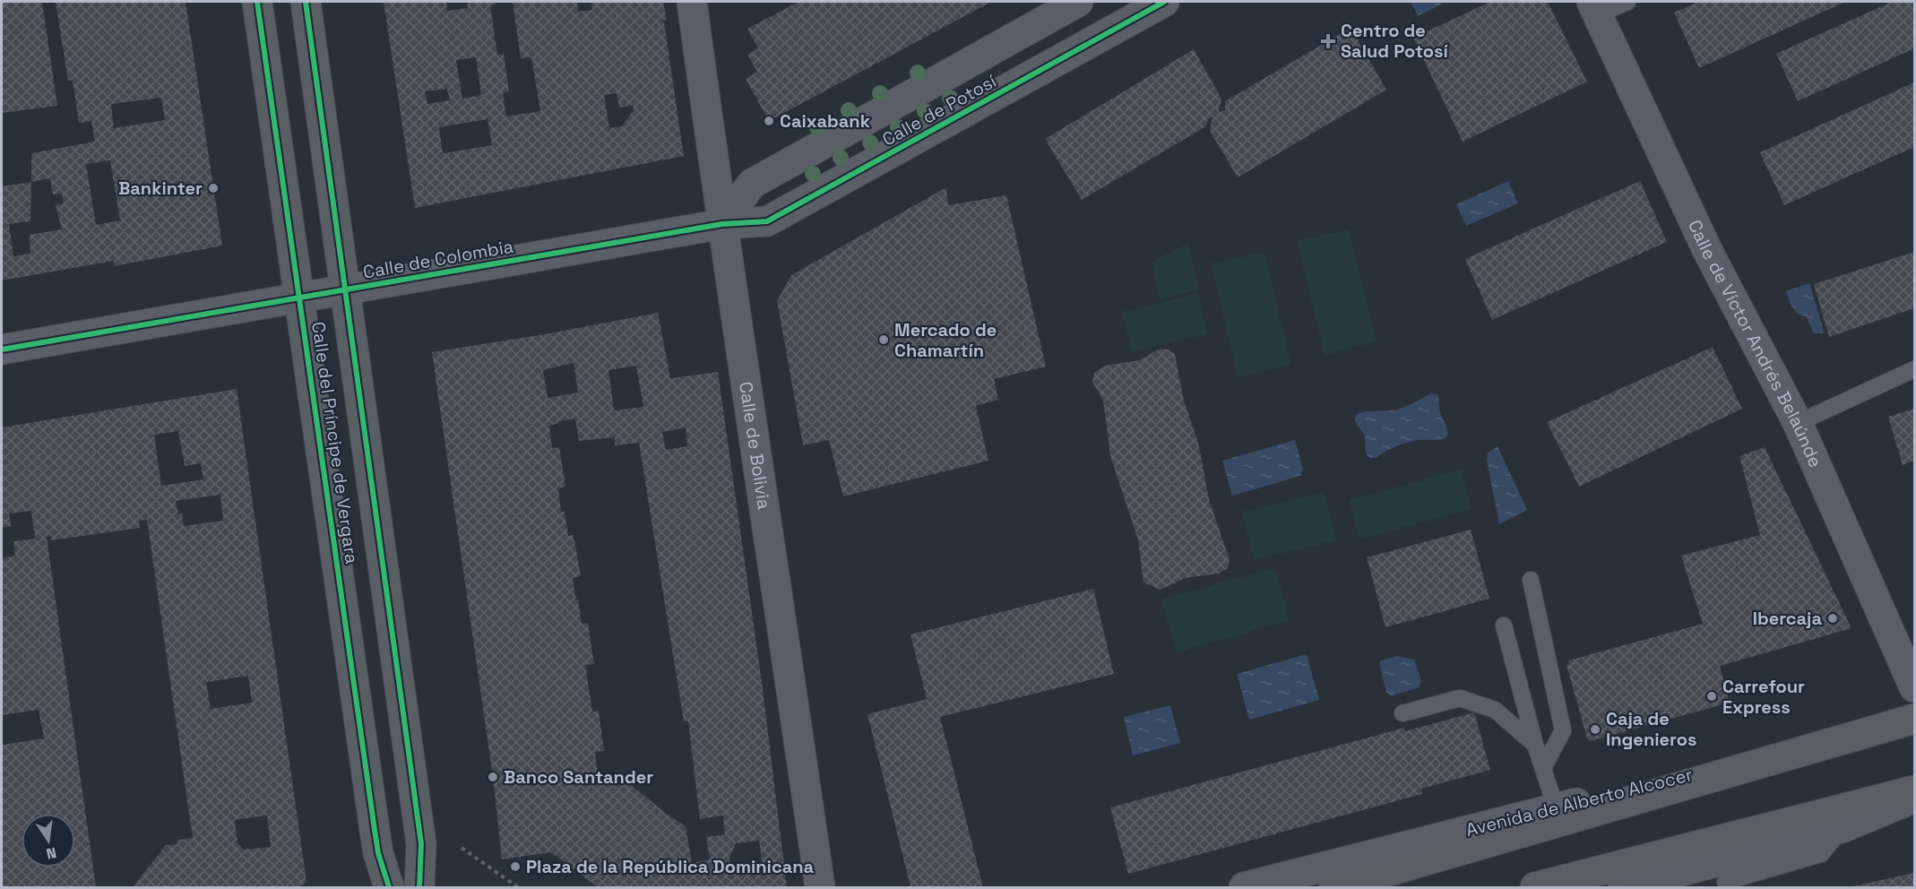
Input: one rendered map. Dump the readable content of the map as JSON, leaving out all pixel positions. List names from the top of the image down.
{
  "streets": {
    "main road": ["Calle del Príncipe de Vergara", "Avenida de Alberto Alcocer"],
    "street": [
      "Calle de Potosí",
      "Calle de Colombia",
      "Calle de Víctor Andrés Belaúnde",
      "Calle de Bolivia"
    ]
  },
  "crossings": [
    ["Calle de Potosí", "Calle de Colombia"],
    ["Calle de Potosí", "Calle de Bolivia"],
    ["Calle de Colombia", "Calle del Príncipe de Vergara"],
    ["Calle de Colombia", "Calle de Bolivia"]
  ],
  "places": {
    "health": ["Centro de Salud Potosí"],
    "other": [
      "Caixabank",
      "Bankinter",
      "Mercado de Chamartín",
      "Ibercaja",
      "Carrefour Express",
      "Caja de Ingenieros",
      "Banco Santander",
      "Plaza de la República Dominicana"
    ]
  },
  "north": "bottom"
}
